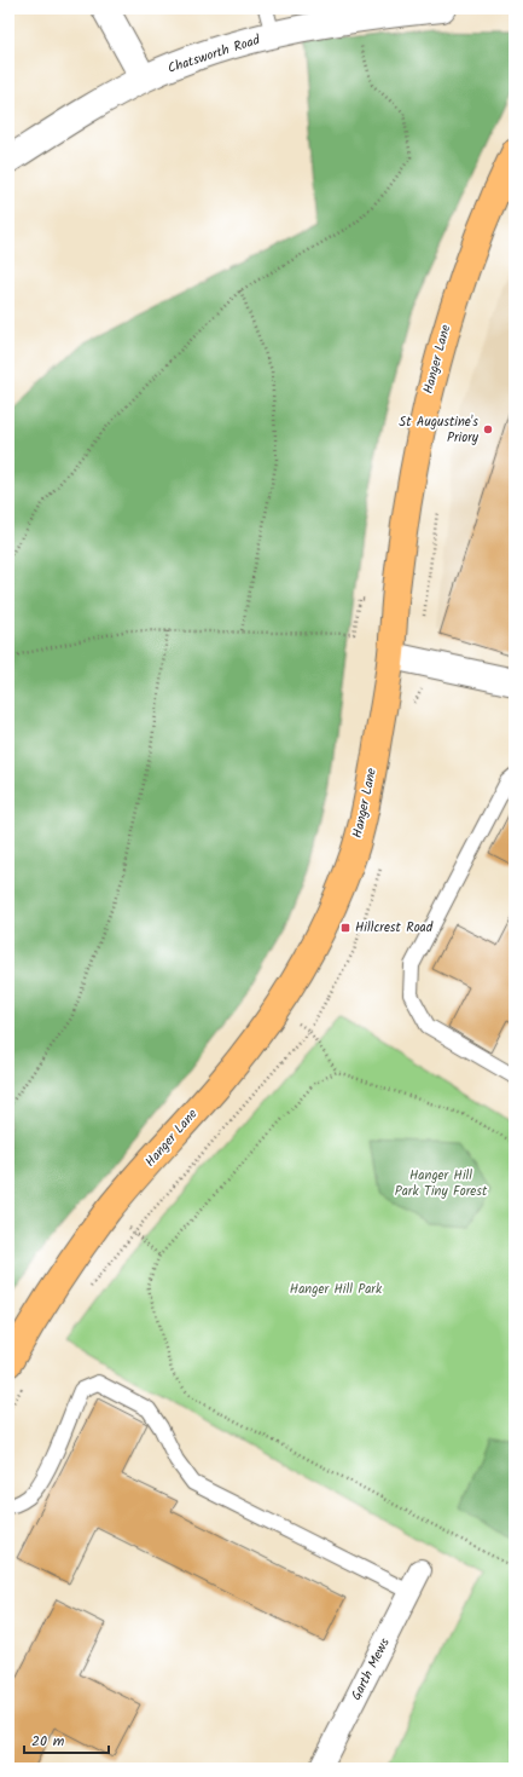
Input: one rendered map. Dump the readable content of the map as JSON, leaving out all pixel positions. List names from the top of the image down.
{
  "streets": {
    "highway": ["Hanger Lane"],
    "street": ["Chatsworth Road", "Garth Mews"]
  },
  "parks": ["Hanger Hill Park Tiny Forest", "Hanger Hill Park"],
  "places": {
    "other": ["St Augustine's Priory"],
    "transit": ["Hillcrest Road"]
  },
  "scale_bar": "20 m"
}
